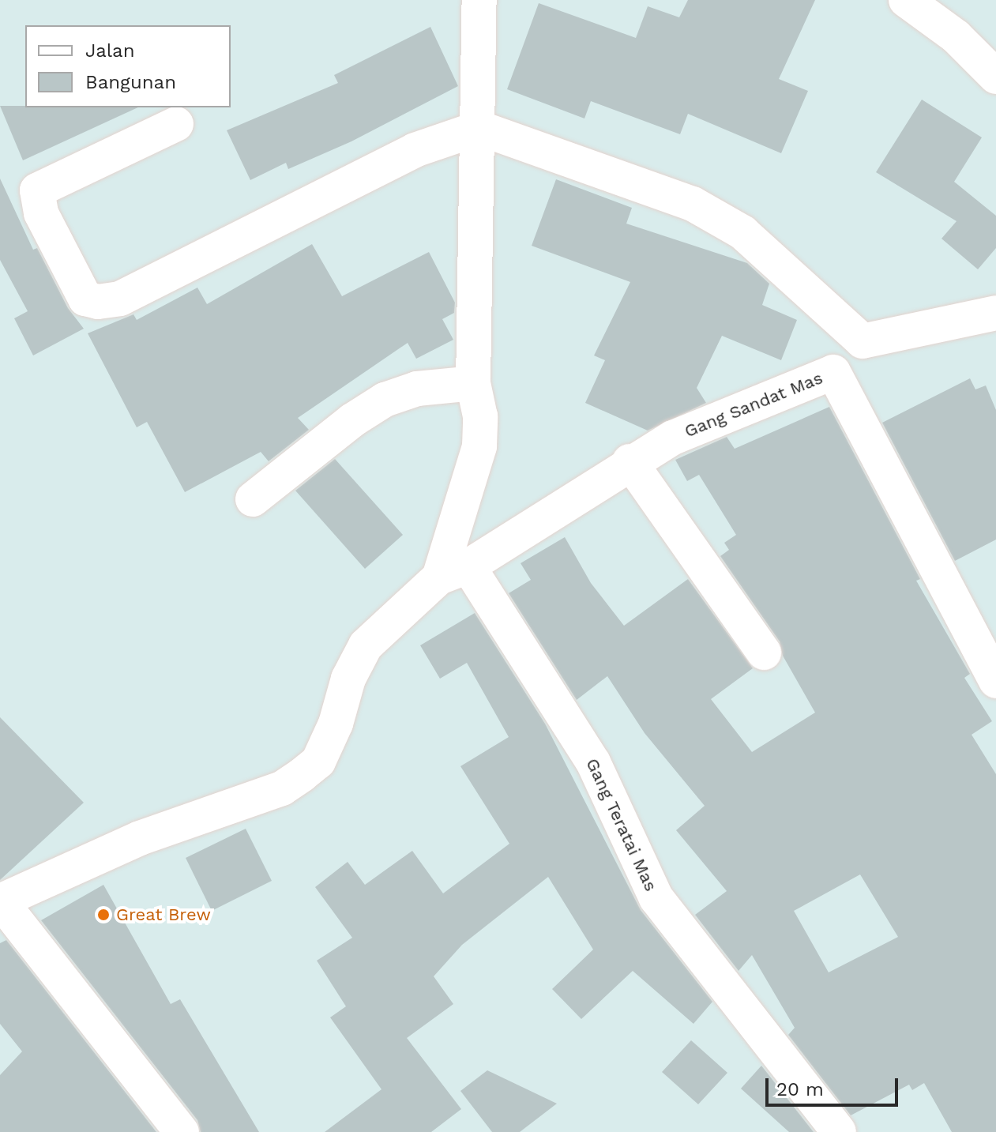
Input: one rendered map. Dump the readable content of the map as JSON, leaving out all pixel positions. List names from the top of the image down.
{
  "streets": {
    "street": ["Gang Sandat Mas", "Gang Teratai Mas"]
  },
  "crossings": [
    ["Gang Sandat Mas", "Gang Teratai Mas"]
  ],
  "places": ["Great Brew"],
  "legend": ["Jalan", "Bangunan"],
  "scale_bar": "20 m"
}
